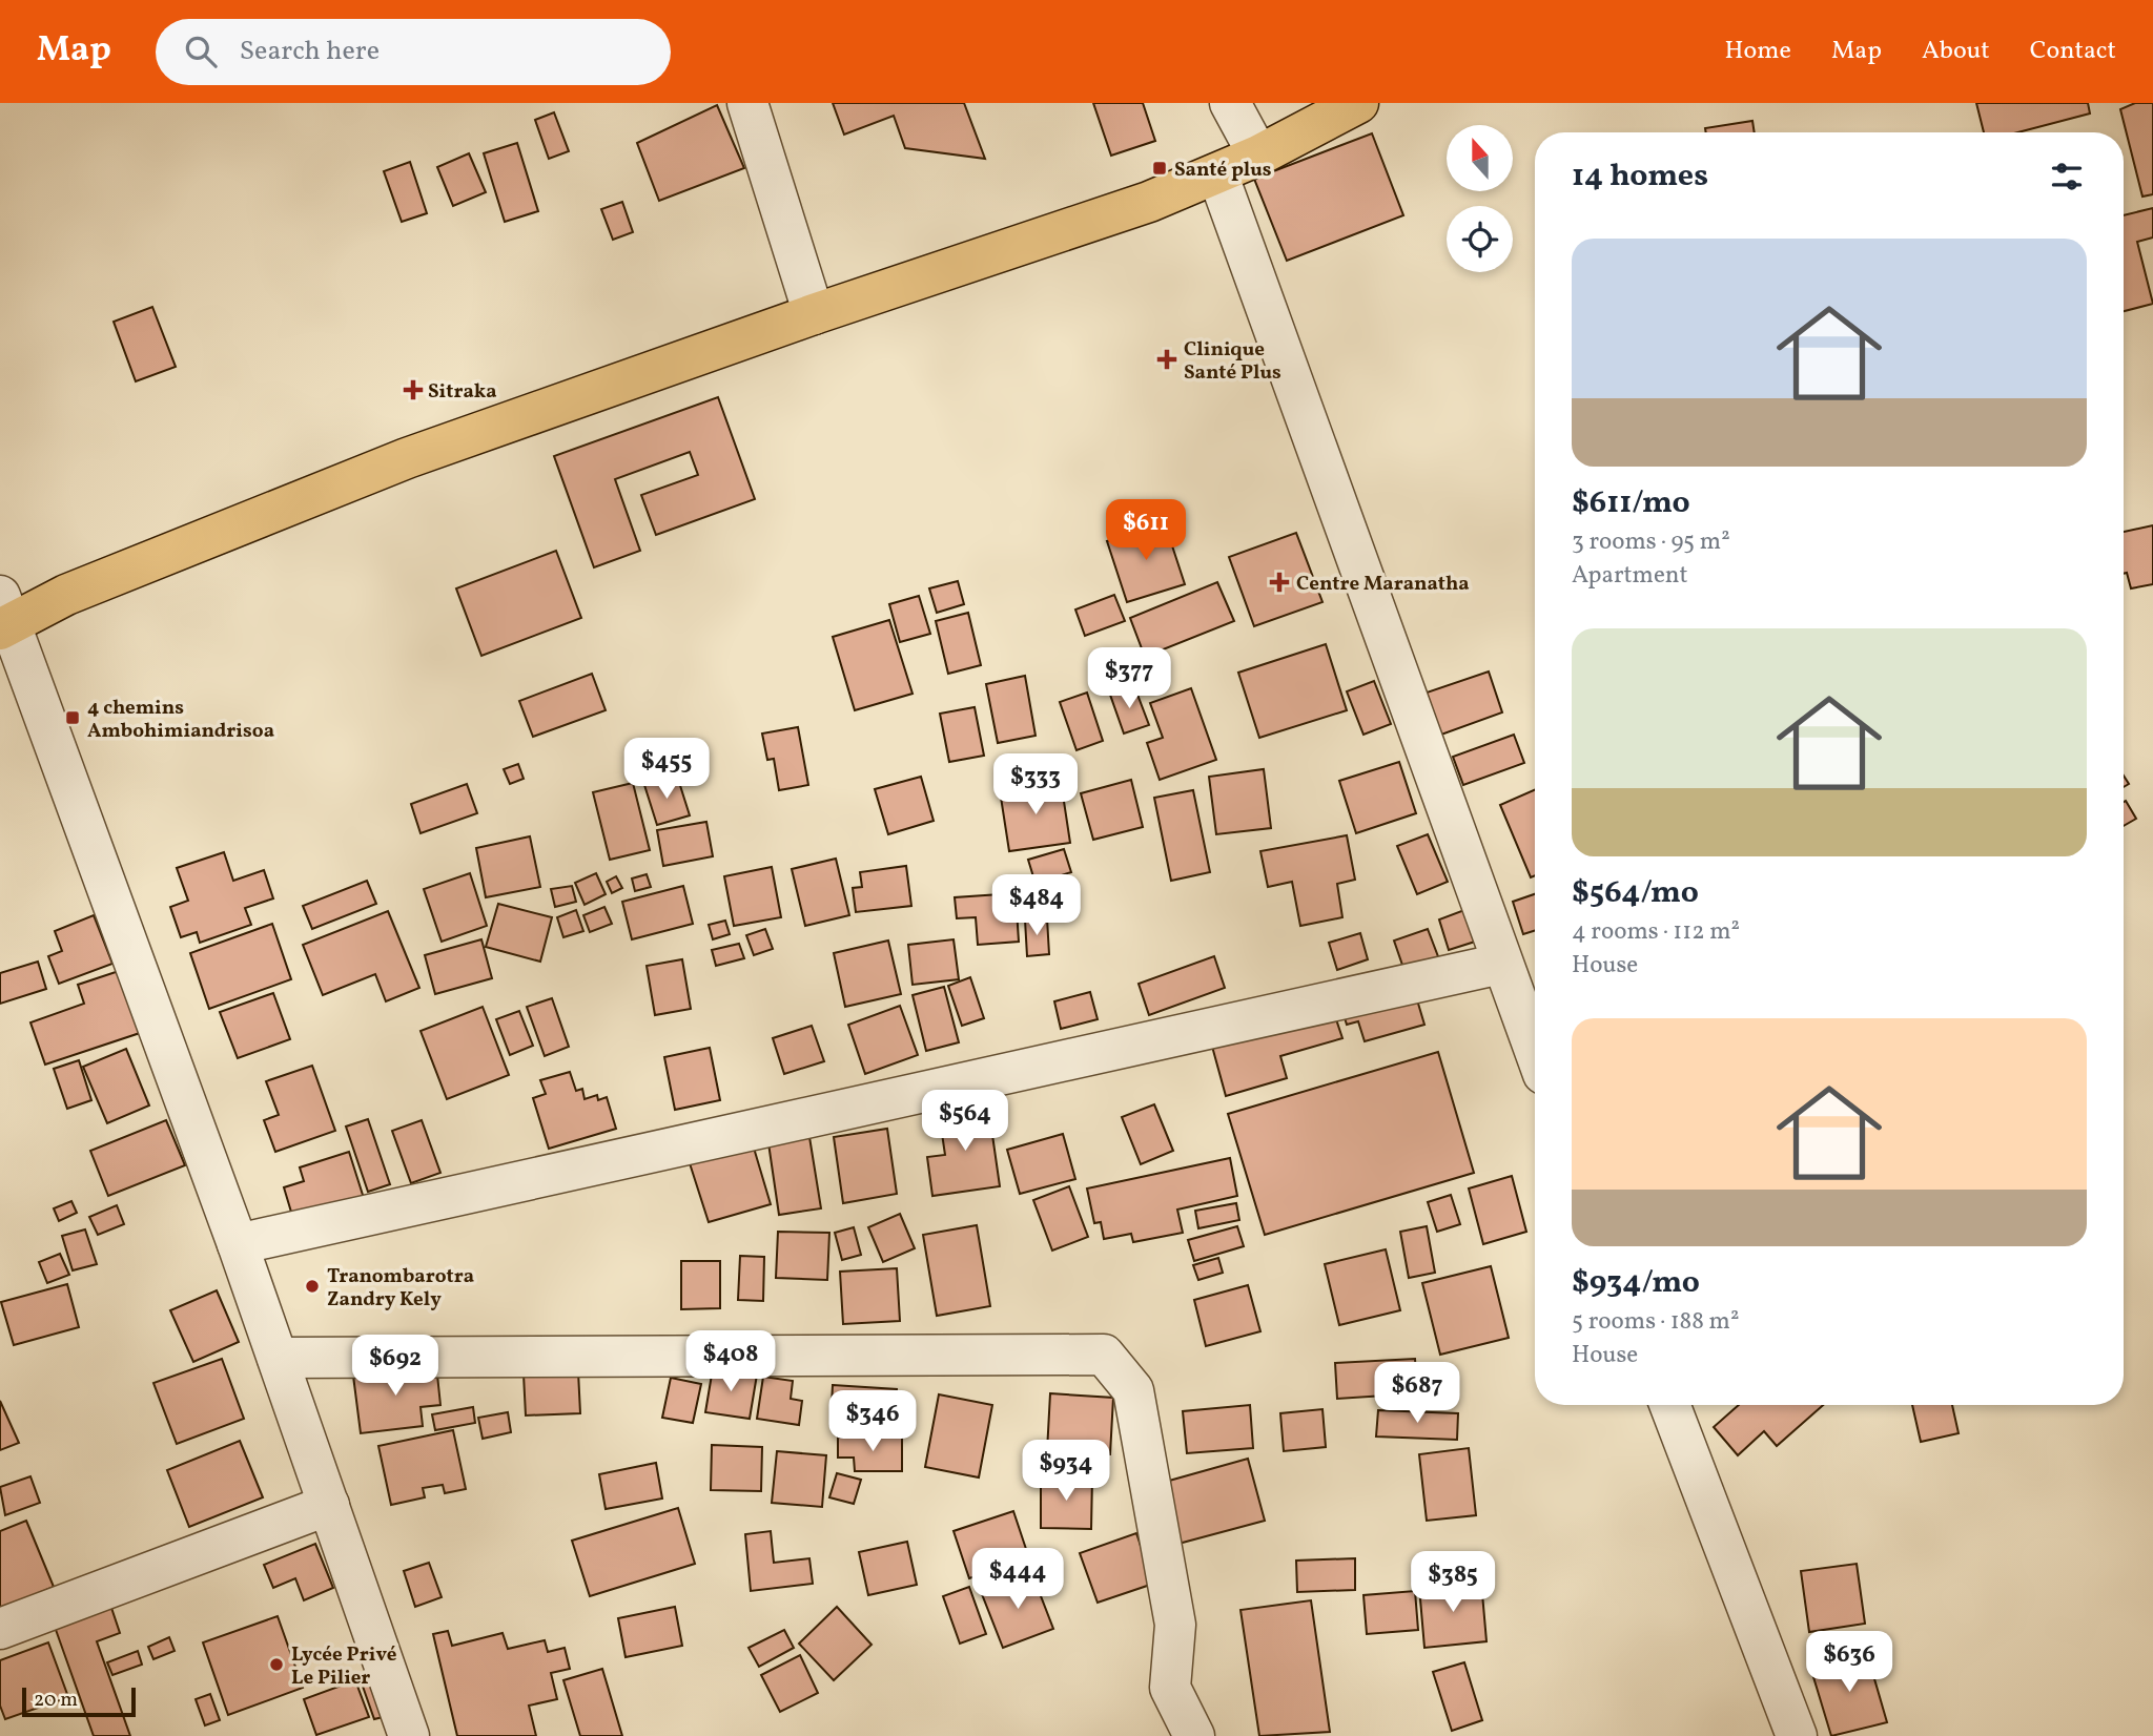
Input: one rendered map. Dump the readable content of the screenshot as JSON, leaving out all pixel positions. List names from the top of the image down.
{
  "places": {
    "transit": ["Santé plus", "4 chemins Ambohimiandrisoa"],
    "health": ["Clinique Santé Plus", "Sitraka", "Centre Maranatha"],
    "other": ["Tranombarotra Zandry Kely", "Lycée Privé Le Pilier"]
  },
  "scale_bar": "20 m",
  "north": "top",
  "page": {
    "header": "Map",
    "search": "Search here",
    "nav": [
      "Home",
      "Map",
      "About",
      "Contact"
    ],
    "heading": "14 homes",
    "list": [
      {
        "name": "$611/mo",
        "note": "3 rooms · 95 m² · Apartment"
      },
      {
        "name": "$564/mo",
        "note": "4 rooms · 112 m² · House"
      },
      {
        "name": "$934/mo",
        "note": "5 rooms · 188 m² · House"
      }
    ],
    "price": [
      "$611",
      "$377",
      "$455",
      "$333",
      "$484",
      "$564",
      "$408",
      "$692",
      "$687",
      "$346",
      "$934",
      "$444",
      "$385",
      "$636"
    ],
    "scale": "20 m"
  }
}
